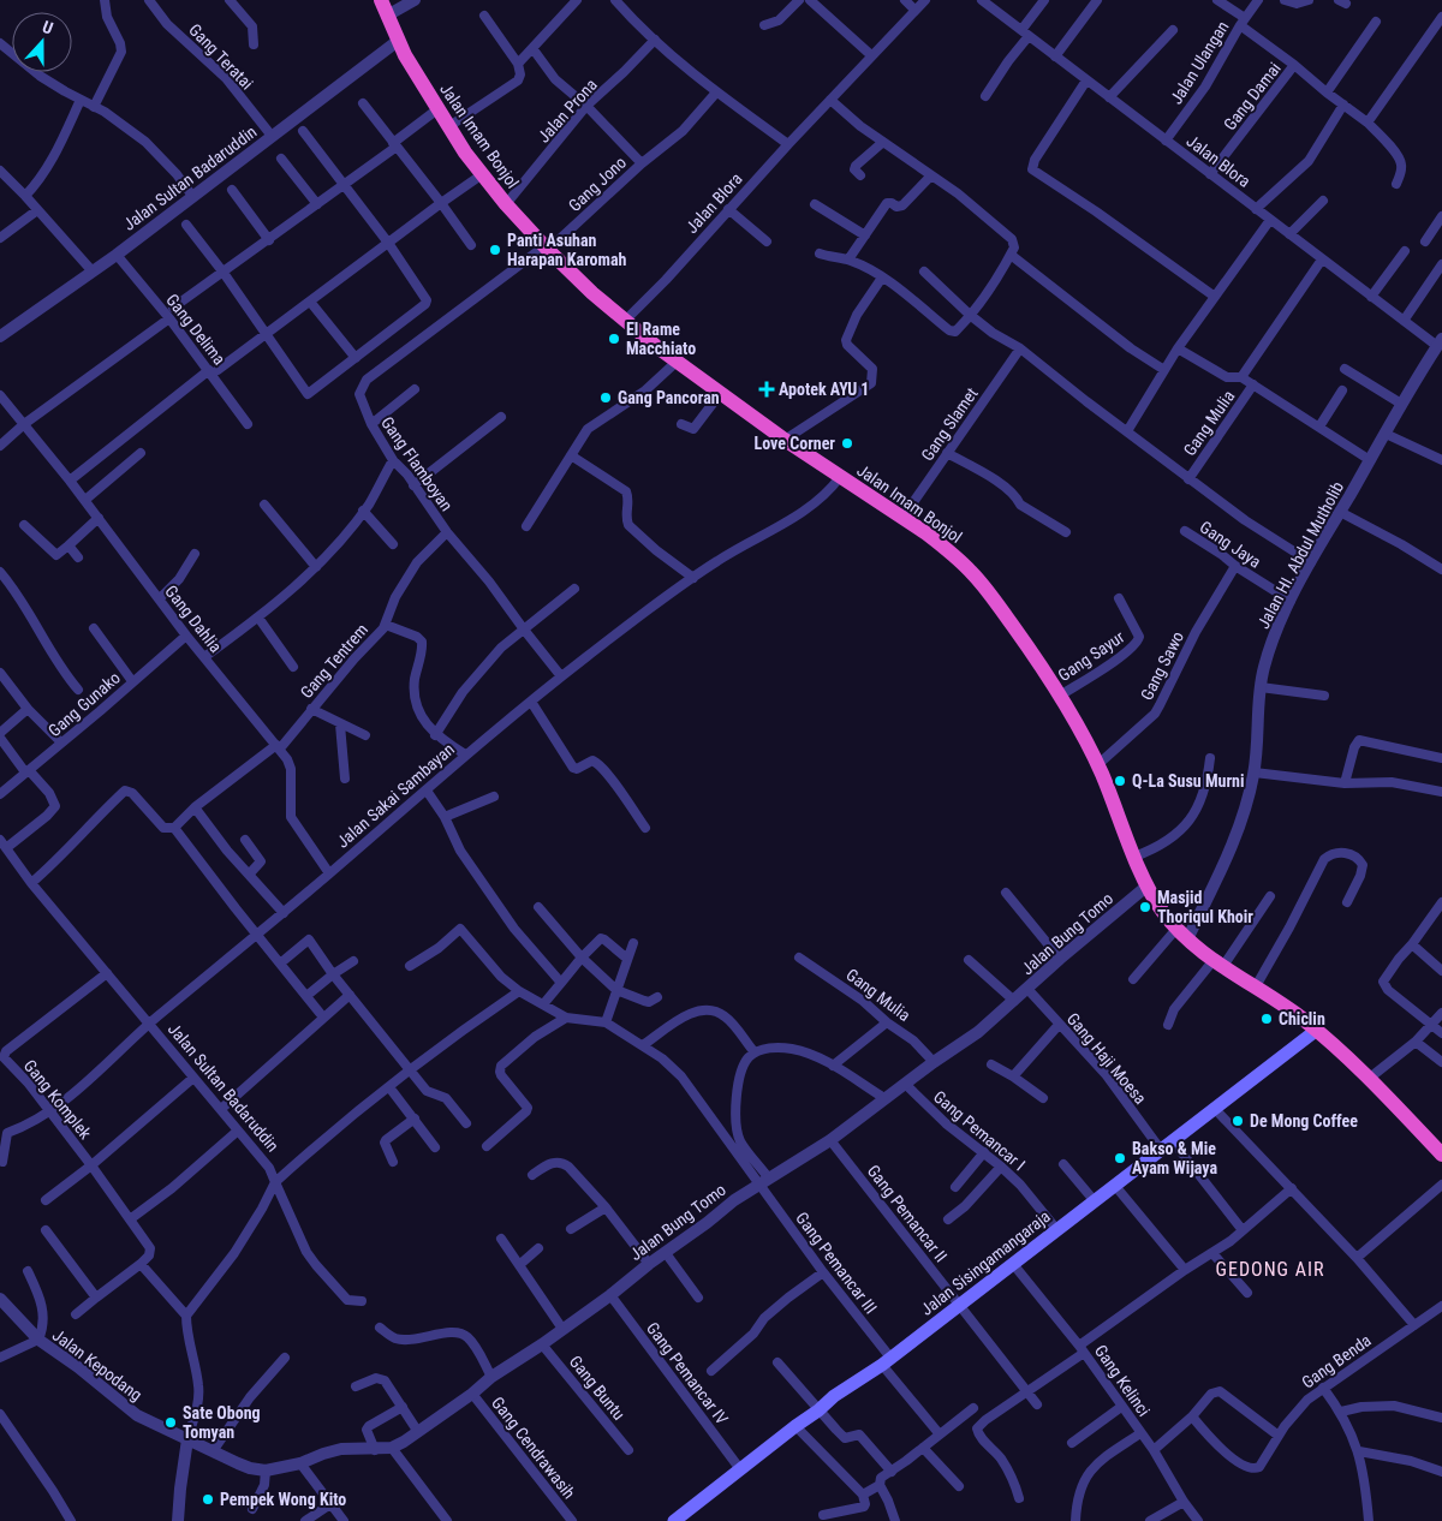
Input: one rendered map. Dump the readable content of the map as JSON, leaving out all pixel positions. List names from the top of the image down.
{
  "streets": {
    "highway": ["Jalan Imam Bonjol"],
    "main road": ["Jalan Sisingamangaraja"],
    "street": [
      "Gang Teratai",
      "Jalan Ulangan",
      "Gang Damai",
      "Jalan Prona",
      "Jalan Blora",
      "Jalan Sultan Badaruddin",
      "Gang Jono",
      "Gang Delima",
      "Gang Mulia",
      "Gang Slamet",
      "Gang Flamboyan",
      "Gang Jaya",
      "Jalan HI. Abdul Mutholib",
      "Gang Dahlia",
      "Gang Sayur",
      "Gang Tentrem",
      "Gang Sawo",
      "Gang Gunako",
      "Jalan Sakai Sambayan",
      "Jalan Bung Tomo",
      "Gang Haji Moesa",
      "Gang Komplek",
      "Gang Pemancar I",
      "Gang Pemancar II",
      "Gang Pemancar III",
      "Gang Benda",
      "Jalan Kepodang",
      "Gang Pemancar IV",
      "Gang Kelinci",
      "Gang Buntu",
      "Gang Cendrawasih"
    ]
  },
  "crossings": [
    ["Gang Teratai", "Jalan Sultan Badaruddin"],
    ["Jalan Ulangan", "Jalan Blora"],
    ["Gang Damai", "Jalan Blora"],
    ["Jalan Prona", "Jalan Imam Bonjol"],
    ["Jalan Imam Bonjol", "Jalan Blora"],
    ["Jalan Imam Bonjol", "Jalan Sultan Badaruddin"],
    ["Jalan Imam Bonjol", "Gang Jono"],
    ["Jalan Imam Bonjol", "Gang Slamet"],
    ["Jalan Imam Bonjol", "Gang Flamboyan"],
    ["Jalan Imam Bonjol", "Jalan HI. Abdul Mutholib"],
    ["Jalan Imam Bonjol", "Gang Sayur"],
    ["Jalan Imam Bonjol", "Gang Sawo"],
    ["Jalan Imam Bonjol", "Jalan Sakai Sambayan"],
    ["Jalan Imam Bonjol", "Jalan Bung Tomo"],
    ["Jalan Imam Bonjol", "Jalan Sisingamangaraja"],
    ["Jalan Blora", "Jalan HI. Abdul Mutholib"],
    ["Jalan Sultan Badaruddin", "Gang Delima"],
    ["Jalan Sultan Badaruddin", "Jalan Sakai Sambayan"],
    ["Jalan Sultan Badaruddin", "Gang Komplek"],
    ["Gang Jono", "Gang Flamboyan"],
    ["Gang Mulia", "Jalan Bung Tomo"],
    ["Gang Flamboyan", "Gang Tentrem"],
    ["Gang Flamboyan", "Jalan Sakai Sambayan"],
    ["Gang Jaya", "Jalan HI. Abdul Mutholib"],
    ["Gang Jaya", "Gang Sawo"],
    ["Gang Dahlia", "Gang Tentrem"],
    ["Gang Dahlia", "Gang Gunako"],
    ["Gang Dahlia", "Jalan Sakai Sambayan"],
    ["Jalan Sakai Sambayan", "Gang Komplek"],
    ["Jalan Bung Tomo", "Gang Haji Moesa"],
    ["Jalan Bung Tomo", "Gang Pemancar I"],
    ["Jalan Bung Tomo", "Gang Pemancar II"],
    ["Jalan Bung Tomo", "Gang Pemancar III"],
    ["Jalan Bung Tomo", "Jalan Kepodang"],
    ["Jalan Bung Tomo", "Gang Pemancar IV"],
    ["Jalan Bung Tomo", "Gang Buntu"],
    ["Jalan Bung Tomo", "Gang Cendrawasih"],
    ["Gang Haji Moesa", "Jalan Sisingamangaraja"],
    ["Gang Pemancar I", "Jalan Sisingamangaraja"],
    ["Gang Pemancar II", "Jalan Sisingamangaraja"],
    ["Gang Pemancar III", "Jalan Sisingamangaraja"],
    ["Jalan Sisingamangaraja", "Gang Pemancar IV"],
    ["Jalan Sisingamangaraja", "Gang Kelinci"]
  ],
  "districts": ["GEDONG AIR"],
  "places": {
    "other": [
      "Panti Asuhan Harapan Karomah",
      "El Rame Macchiato",
      "Gang Pancoran",
      "Love Corner",
      "Q-La Susu Murni",
      "Masjid Thoriqul Khoir",
      "Chiclin",
      "De Mong Coffee",
      "Bakso & Mie Ayam Wijaya",
      "Sate Obong Tomyan",
      "Pempek Wong Kito"
    ],
    "health": ["Apotek AYU 1"]
  },
  "north": "top"
}
